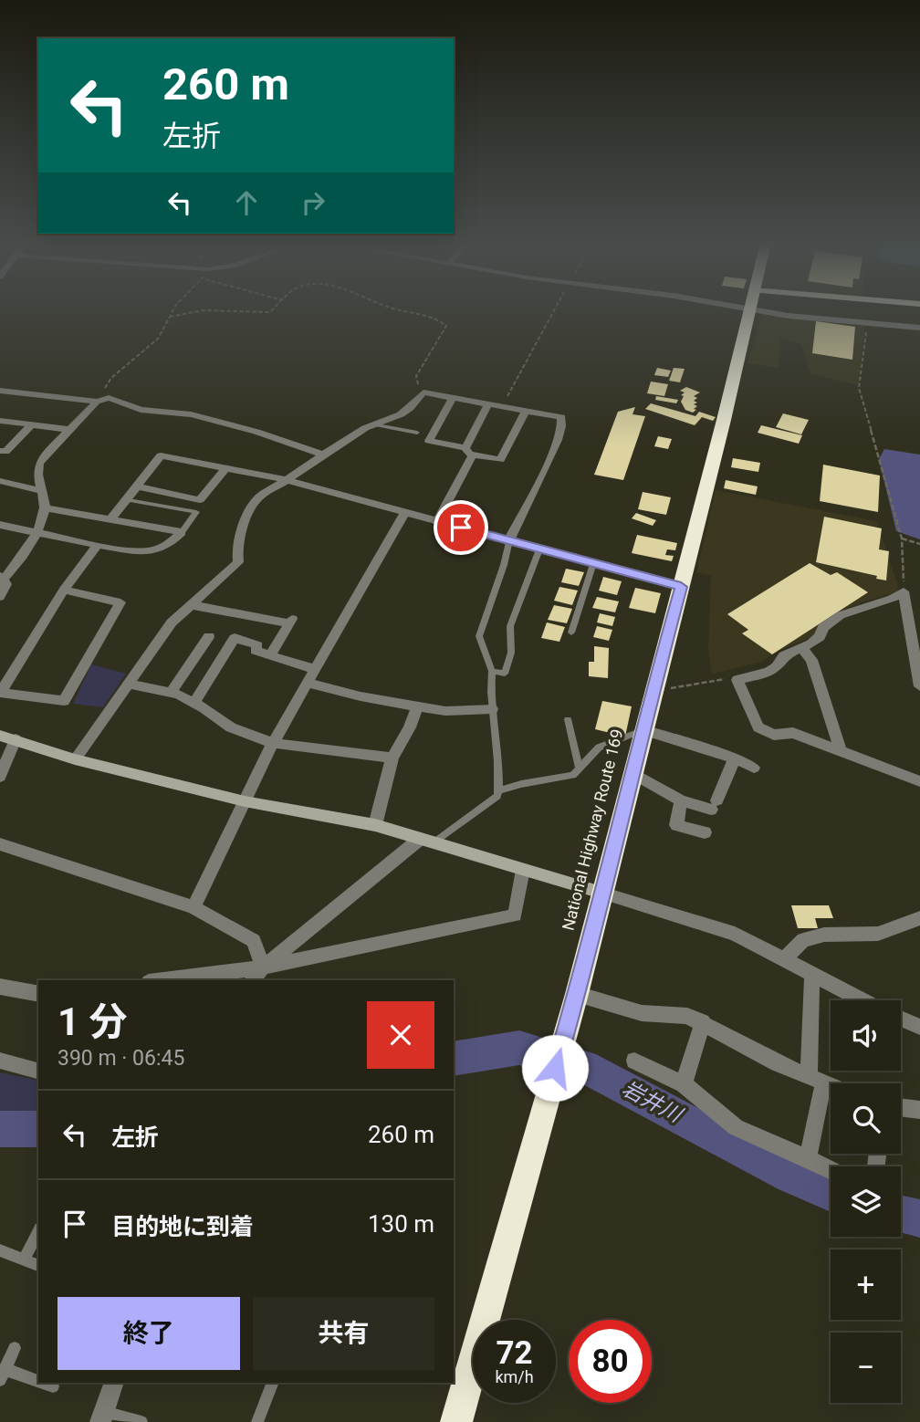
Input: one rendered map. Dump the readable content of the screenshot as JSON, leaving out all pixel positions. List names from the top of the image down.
{
  "streets": {
    "highway": ["National Highway Route 169"]
  },
  "water": ["岩井川"],
  "page": {
    "turn": ["260 m", "左折"],
    "heading": ["1 分", "390 m · 06:45"],
    "map_buttons": ["+", "−"],
    "list": [
      {
        "name": "左折",
        "value": "260 m"
      },
      {
        "name": "目的地に到着",
        "value": "130 m"
      }
    ],
    "buttons": ["終了", "共有"],
    "speed": "72 km/h",
    "limit": "80"
  }
}
